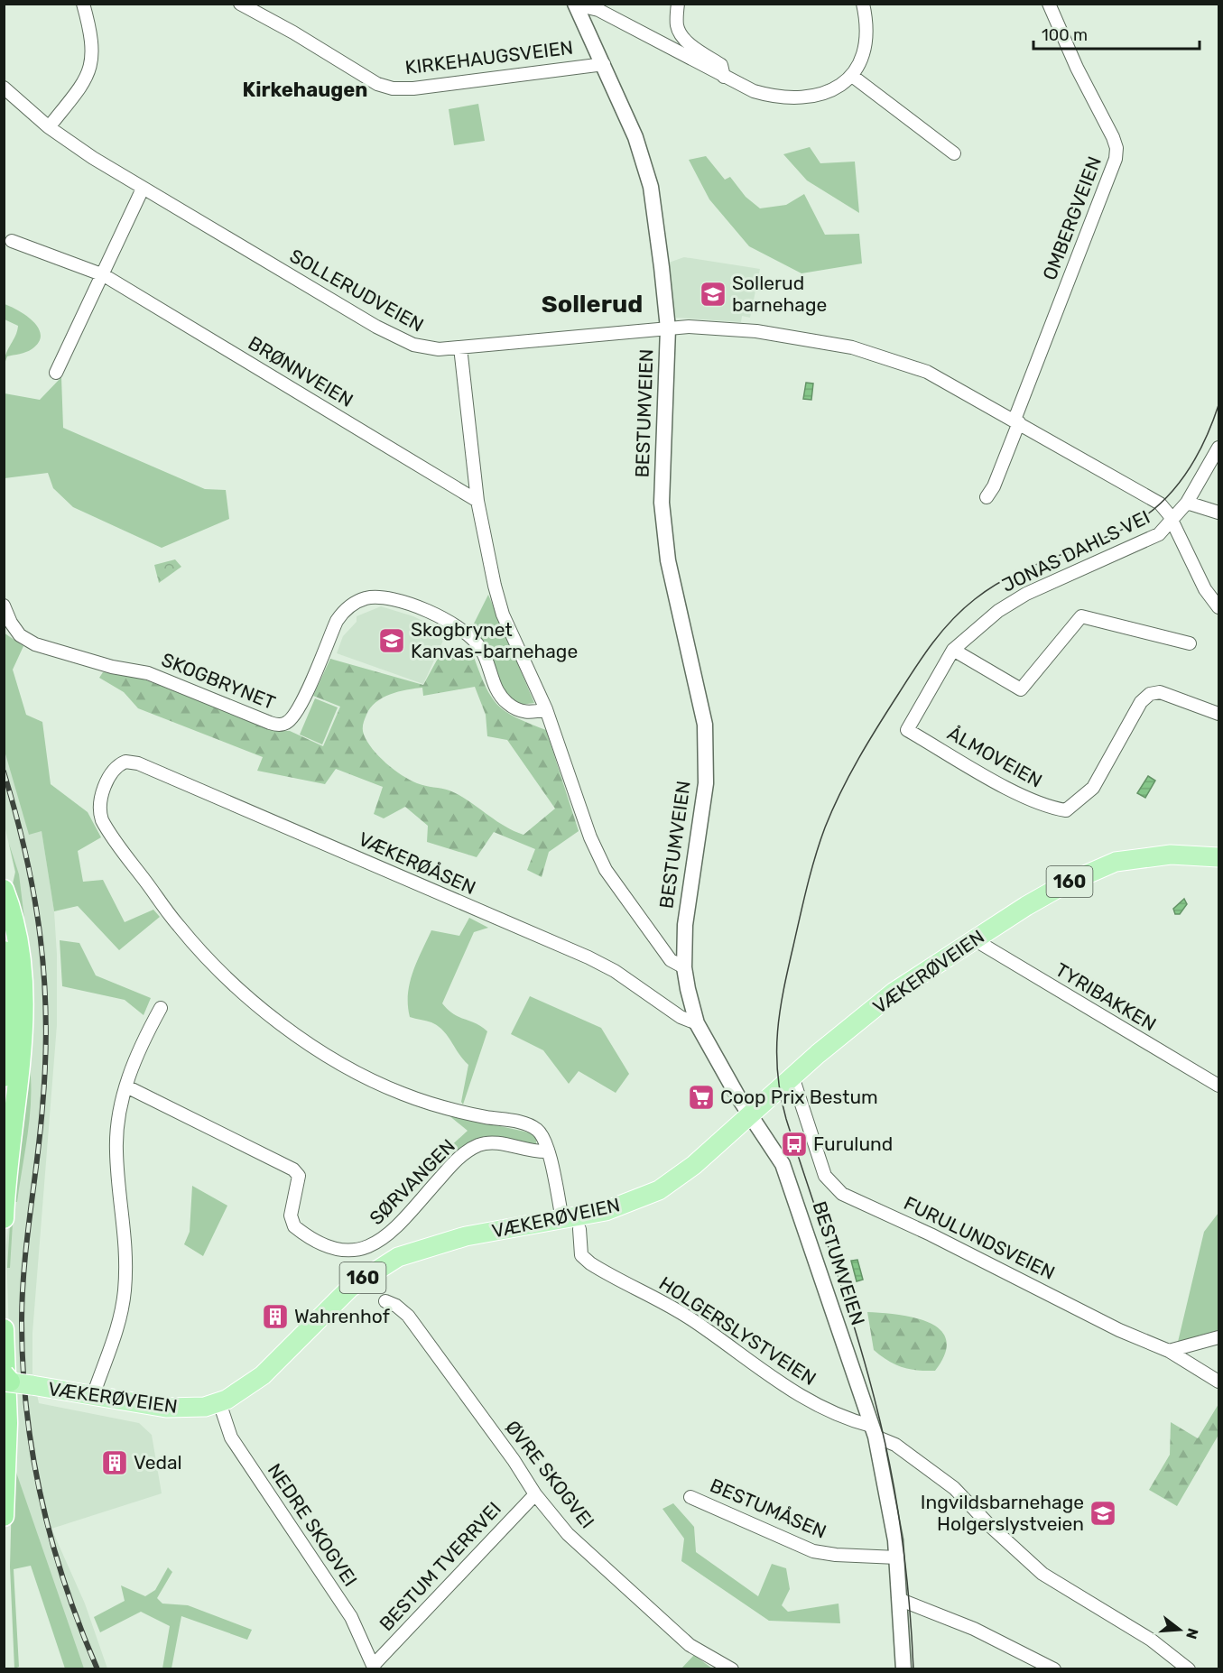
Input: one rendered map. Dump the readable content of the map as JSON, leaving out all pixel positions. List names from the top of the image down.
{
  "streets": {
    "main road": ["160", "VÆKERØVEIEN"],
    "street": [
      "KIRKEHAUGSVEIEN",
      "OMBERGVEIEN",
      "SOLLERUDVEIEN",
      "BRØNNVEIEN",
      "BESTUMVEIEN",
      "JONAS DAHLS VEI",
      "SKOGBRYNET",
      "ÅLMOVEIEN",
      "VÆKERØÅSEN",
      "TYRIBAKKEN",
      "SØRVANGEN",
      "FURULUNDSVEIEN",
      "HOLGERSLYSTVEIEN",
      "ØVRE SKOGVEI",
      "BESTUMÅSEN",
      "NEDRE SKOGVEI",
      "BESTUM TVERRVEI"
    ]
  },
  "crossings": [
    ["KIRKEHAUGSVEIEN", "BESTUMVEIEN"],
    ["OMBERGVEIEN", "SOLLERUDVEIEN"],
    ["SOLLERUDVEIEN", "BESTUMVEIEN"],
    ["SOLLERUDVEIEN", "JONAS DAHLS VEI"],
    ["BESTUMVEIEN", "VÆKERØÅSEN"],
    ["BESTUMVEIEN", "VÆKERØVEIEN"],
    ["BESTUMVEIEN", "HOLGERSLYSTVEIEN"],
    ["BESTUMVEIEN", "BESTUMÅSEN"],
    ["JONAS DAHLS VEI", "ÅLMOVEIEN"],
    ["VÆKERØÅSEN", "SØRVANGEN"],
    ["VÆKERØVEIEN", "TYRIBAKKEN"],
    ["VÆKERØVEIEN", "FURULUNDSVEIEN"],
    ["VÆKERØVEIEN", "NEDRE SKOGVEI"],
    ["ØVRE SKOGVEI", "BESTUM TVERRVEI"],
    ["NEDRE SKOGVEI", "BESTUM TVERRVEI"]
  ],
  "districts": ["Kirkehaugen", "Sollerud"],
  "places": {
    "school or university": ["Sollerud barnehage", "Skogbrynet Kanvas-barnehage", "Ingvildsbarnehage Holgerslystveien"],
    "supermarket": ["Coop Prix Bestum"],
    "bus stop": ["Furulund"],
    "building": ["Wahrenhof", "Vedal"]
  },
  "scale_bar": "100 m",
  "north": "right"
}
